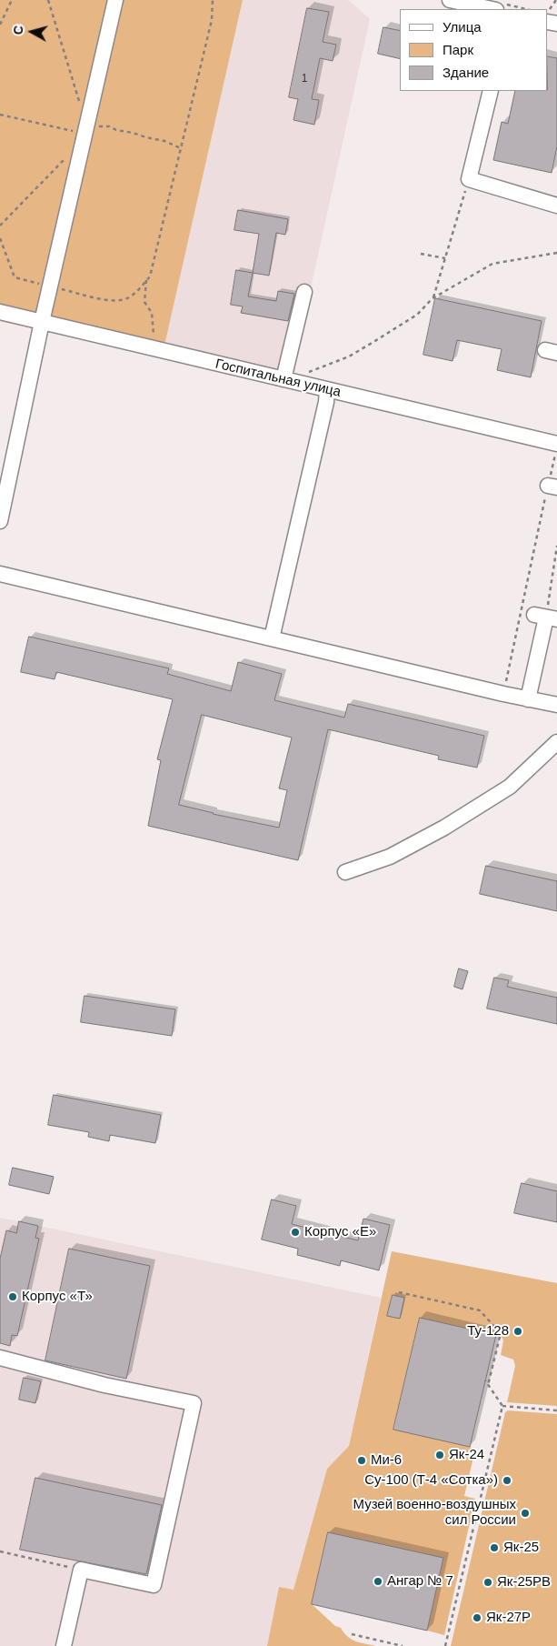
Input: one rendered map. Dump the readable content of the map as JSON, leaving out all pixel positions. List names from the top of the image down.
{
  "streets": {
    "street": ["Госпитальная улица"]
  },
  "places": [
    "Корпус «Е»",
    "Корпус «Т»",
    "Ту-128",
    "Як-24",
    "Ми-6",
    "Су-100 (Т-4 «Сотка»)",
    "Музей военно-воздушных сил России",
    "Як-25",
    "Ангар № 7",
    "Як-25РВ",
    "Як-27Р"
  ],
  "house_numbers": ["1"],
  "legend": ["Улица", "Парк", "Здание"],
  "north": "left"
}
